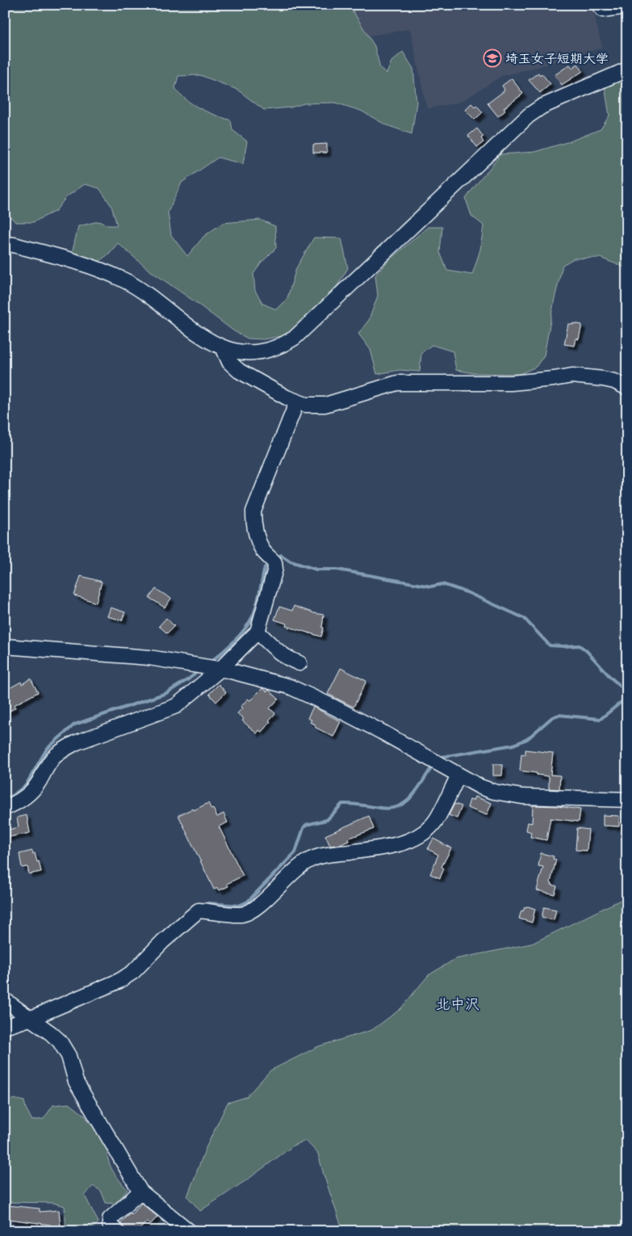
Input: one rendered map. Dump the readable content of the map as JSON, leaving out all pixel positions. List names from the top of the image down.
{
  "districts": ["北中沢"],
  "places": {
    "school or university": ["埼玉女子短期大学"]
  }
}
